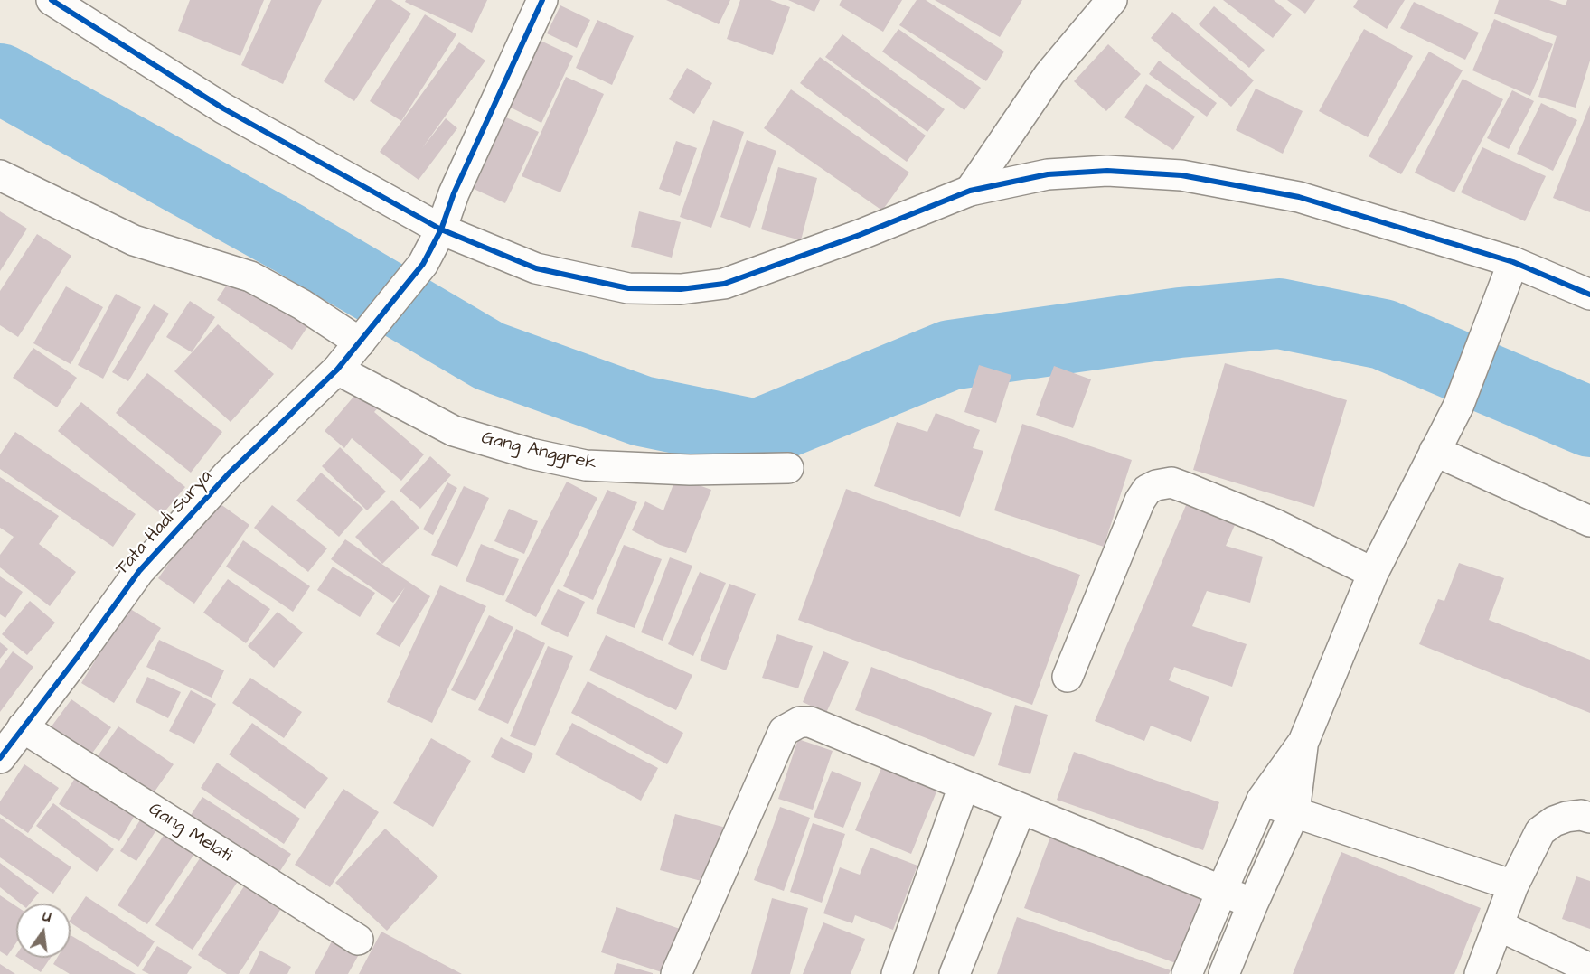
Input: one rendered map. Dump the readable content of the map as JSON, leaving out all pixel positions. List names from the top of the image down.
{
  "streets": {
    "street": ["Gang Anggrek", "Tata Hadi Surya", "Gang Melati"]
  },
  "crossings": [
    ["Gang Anggrek", "Tata Hadi Surya"],
    ["Tata Hadi Surya", "Gang Melati"]
  ],
  "north": "top"
}
